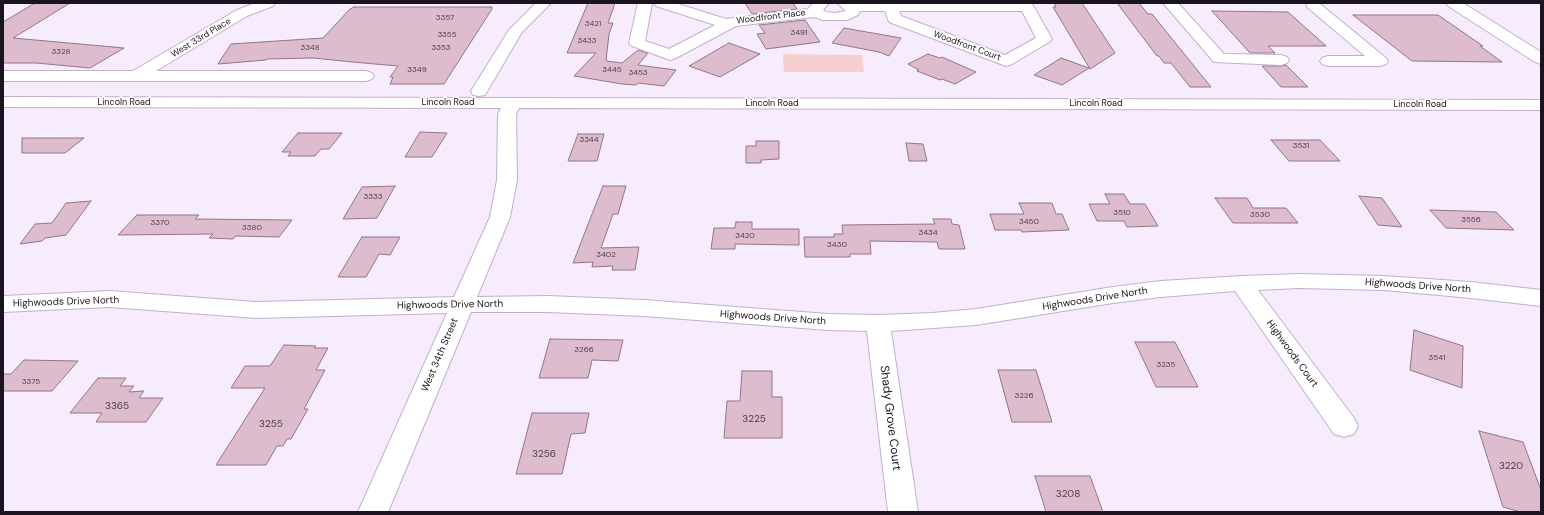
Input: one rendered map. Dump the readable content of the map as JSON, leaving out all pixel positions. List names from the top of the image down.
{
  "streets": {
    "street": [
      "Woodfront Place",
      "West 33rd Place",
      "Woodfront Court",
      "Lincoln Road",
      "Highwoods Drive North",
      "Highwoods Court",
      "West 34th Street",
      "Shady Grove Court"
    ]
  },
  "crossings": [
    ["Lincoln Road", "West 34th Street"],
    ["Highwoods Drive North", "Highwoods Court"],
    ["Highwoods Drive North", "West 34th Street"],
    ["Highwoods Drive North", "Shady Grove Court"]
  ],
  "house_numbers": [
    "3357",
    "3421",
    "3491",
    "3355",
    "3433",
    "3348",
    "3353",
    "3328",
    "3349",
    "3445",
    "3453",
    "3344",
    "3531",
    "3333",
    "3510",
    "3530",
    "3556",
    "3450",
    "3370",
    "3380",
    "3434",
    "3420",
    "3430",
    "3402",
    "3266",
    "3541",
    "3235",
    "3375",
    "3226",
    "3365",
    "3225",
    "3255",
    "3256",
    "3220",
    "3208"
  ]
}
